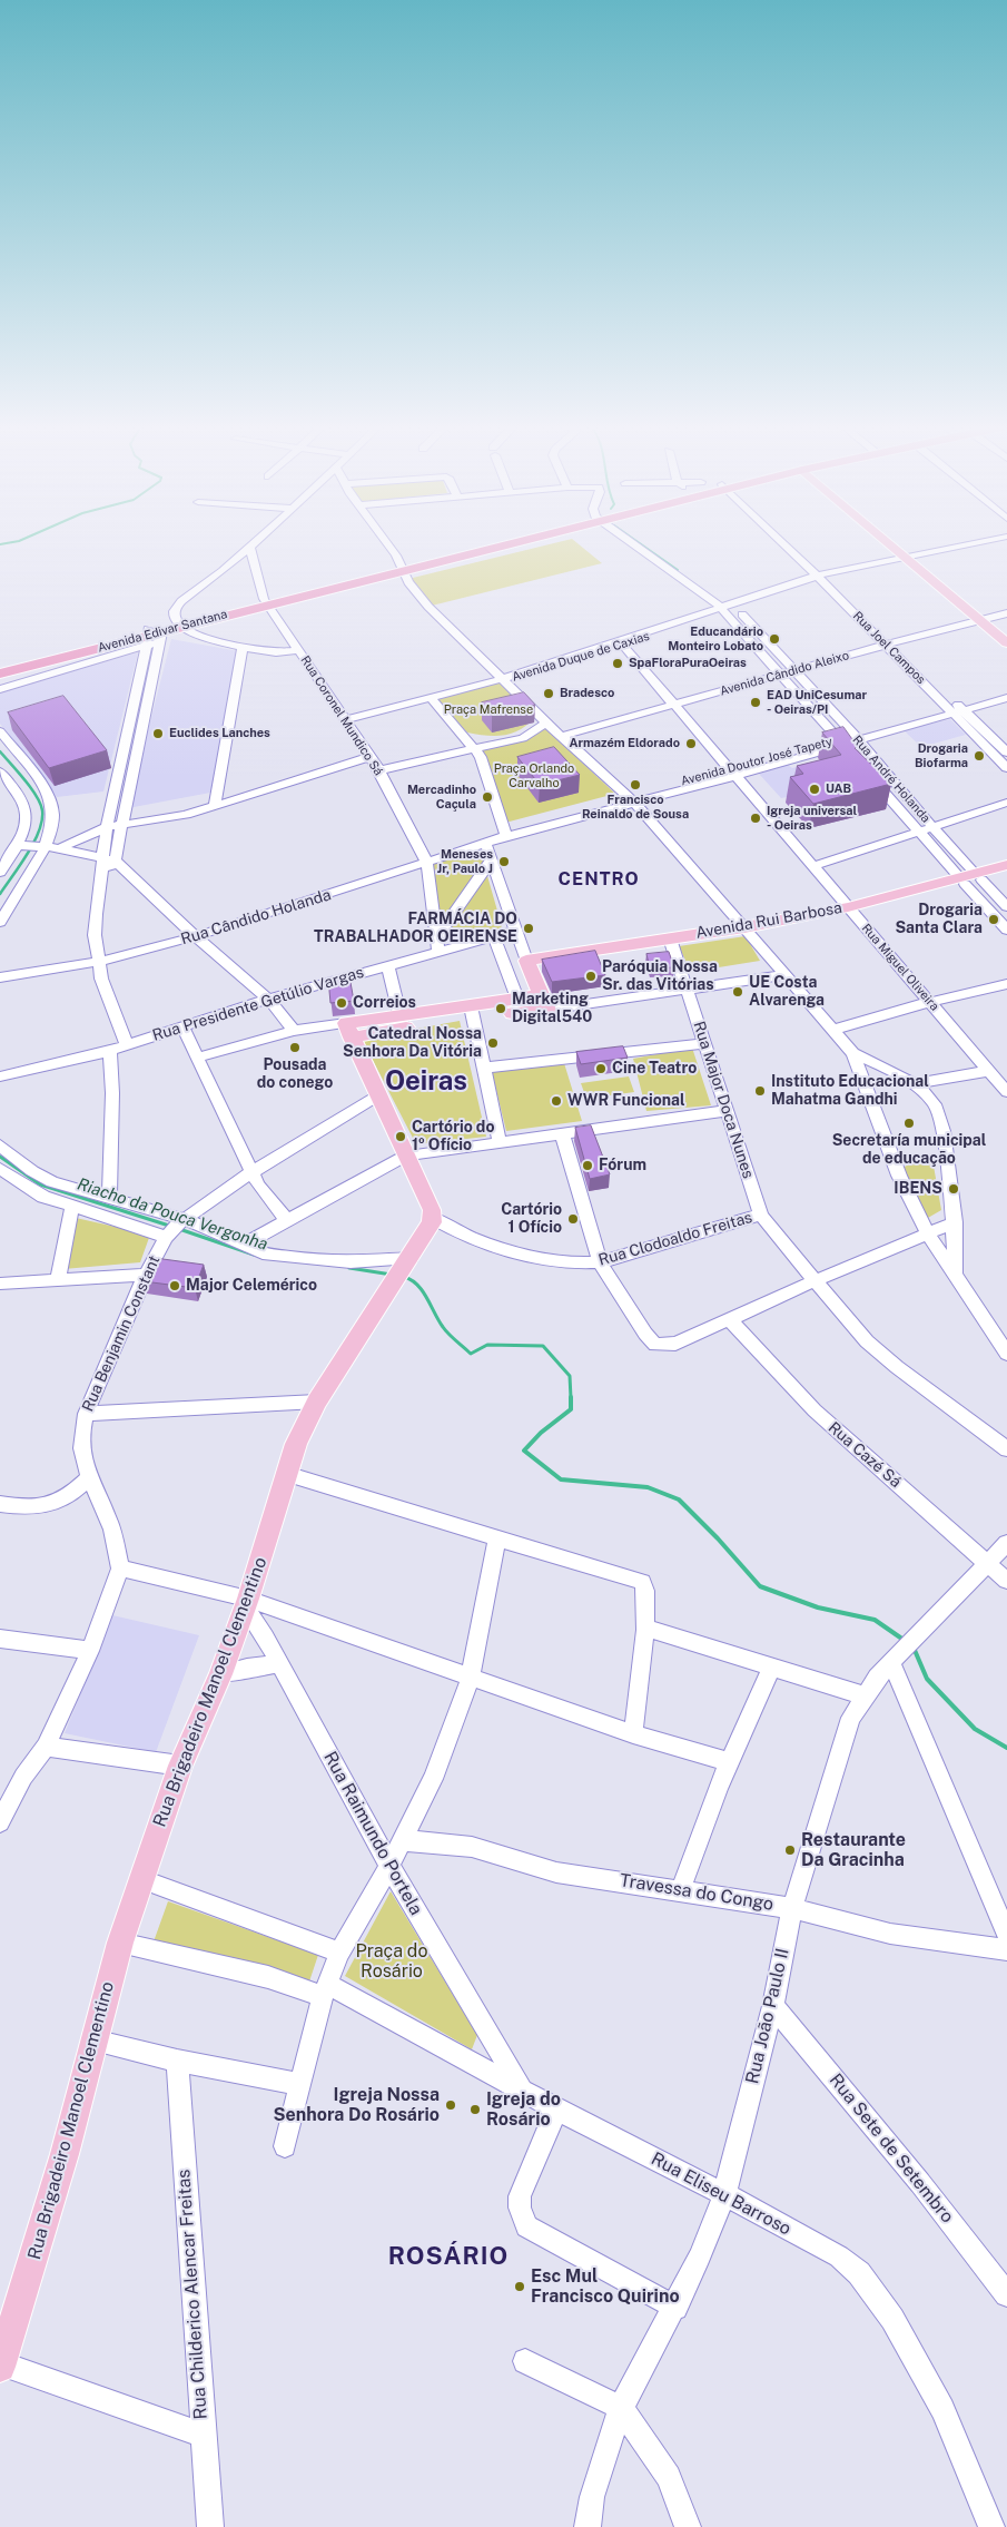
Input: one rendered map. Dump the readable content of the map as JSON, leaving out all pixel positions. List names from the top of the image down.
{
  "streets": {
    "highway": ["Avenida Edivar Santana"],
    "main road": ["Avenida Rui Barbosa", "Rua Brigadeiro Manoel Clementino"],
    "street": [
      "Rua Joel Campos",
      "Avenida Duque de Caxias",
      "Avenida Cândido Aleixo",
      "Rua Coronel Mundico Sá",
      "Avenida Doutor José Tapety",
      "Rua André Holanda",
      "Rua Cândido Holanda",
      "Rua Miguel Oliveira",
      "Rua Presidente Getúlio Vargas",
      "Rua Major Doca Nunes",
      "Rua Clodoaldo Freitas",
      "Rua Benjamin Constant",
      "Rua Cazé Sá",
      "Rua Raimundo Portela",
      "Travessa do Congo",
      "Rua João Paulo II",
      "Rua Sete de Setembro",
      "Rua Eliseu Barroso",
      "Rua Childerico Alencar Freitas"
    ]
  },
  "crossings": [
    ["Avenida Edivar Santana", "Rua Coronel Mundico Sá"],
    ["Rua Joel Campos", "Avenida Duque de Caxias"],
    ["Rua Joel Campos", "Avenida Cândido Aleixo"],
    ["Rua Joel Campos", "Avenida Doutor José Tapety"],
    ["Avenida Duque de Caxias", "Rua Coronel Mundico Sá"],
    ["Avenida Duque de Caxias", "Rua André Holanda"],
    ["Avenida Duque de Caxias", "Rua Miguel Oliveira"],
    ["Avenida Cândido Aleixo", "Rua André Holanda"],
    ["Avenida Cândido Aleixo", "Rua Miguel Oliveira"],
    ["Rua Coronel Mundico Sá", "Rua Cândido Holanda"],
    ["Rua Coronel Mundico Sá", "Rua Presidente Getúlio Vargas"],
    ["Avenida Doutor José Tapety", "Rua André Holanda"],
    ["Avenida Doutor José Tapety", "Rua Cândido Holanda"],
    ["Avenida Doutor José Tapety", "Rua Miguel Oliveira"],
    ["Rua André Holanda", "Avenida Rui Barbosa"],
    ["Avenida Rui Barbosa", "Rua Miguel Oliveira"],
    ["Avenida Rui Barbosa", "Rua Major Doca Nunes"],
    ["Rua Major Doca Nunes", "Rua Clodoaldo Freitas"],
    ["Rua Clodoaldo Freitas", "Rua Brigadeiro Manoel Clementino"],
    ["Rua Cazé Sá", "Rua João Paulo II"],
    ["Rua Brigadeiro Manoel Clementino", "Rua Raimundo Portela"],
    ["Rua Brigadeiro Manoel Clementino", "Rua Eliseu Barroso"],
    ["Rua Raimundo Portela", "Rua Eliseu Barroso"],
    ["Travessa do Congo", "Rua João Paulo II"],
    ["Rua João Paulo II", "Rua Sete de Setembro"],
    ["Rua João Paulo II", "Rua Eliseu Barroso"]
  ],
  "districts": ["CENTRO", "Oeiras", "ROSÁRIO"],
  "water": ["Riacho da Pouca Vergonha"],
  "parks": ["Praça Mafrense", "Praça Orlando Carvalho", "Praça do Rosário"],
  "places": [
    "Educandário Monteiro Lobato",
    "SpaFloraPuraOeiras",
    "Bradesco",
    "EAD UniCesumar - Oeiras/PI",
    "Euclides Lanches",
    "Armazém Eldorado",
    "Drogaria Biofarma",
    "Francisco Reinaldo de Sousa",
    "UAB",
    "Mercadinho Caçula",
    "Igreja universal - Oeiras",
    "Meneses Jr, Paulo J",
    "Drogaria Santa Clara",
    "FARMÁCIA DO TRABALHADOR OEIRENSE",
    "Paróquia Nossa Sr. das Vitórias",
    "UE Costa Alvarenga",
    "Correios",
    "Marketing Digital540",
    "Catedral Nossa Senhora Da Vitória",
    "Pousada do conego",
    "Cine Teatro",
    "Instituto Educacional Mahatma Gandhi",
    "WWR Funcional",
    "Secretaría municipal de educação",
    "Cartório do 1º Ofício",
    "Fórum",
    "IBENS",
    "Cartório 1 Ofício",
    "Major Celemérico",
    "Restaurante Da Gracinha",
    "Igreja Nossa Senhora Do Rosário",
    "Igreja do Rosário",
    "Esc Mul Francisco Quirino"
  ]
}
